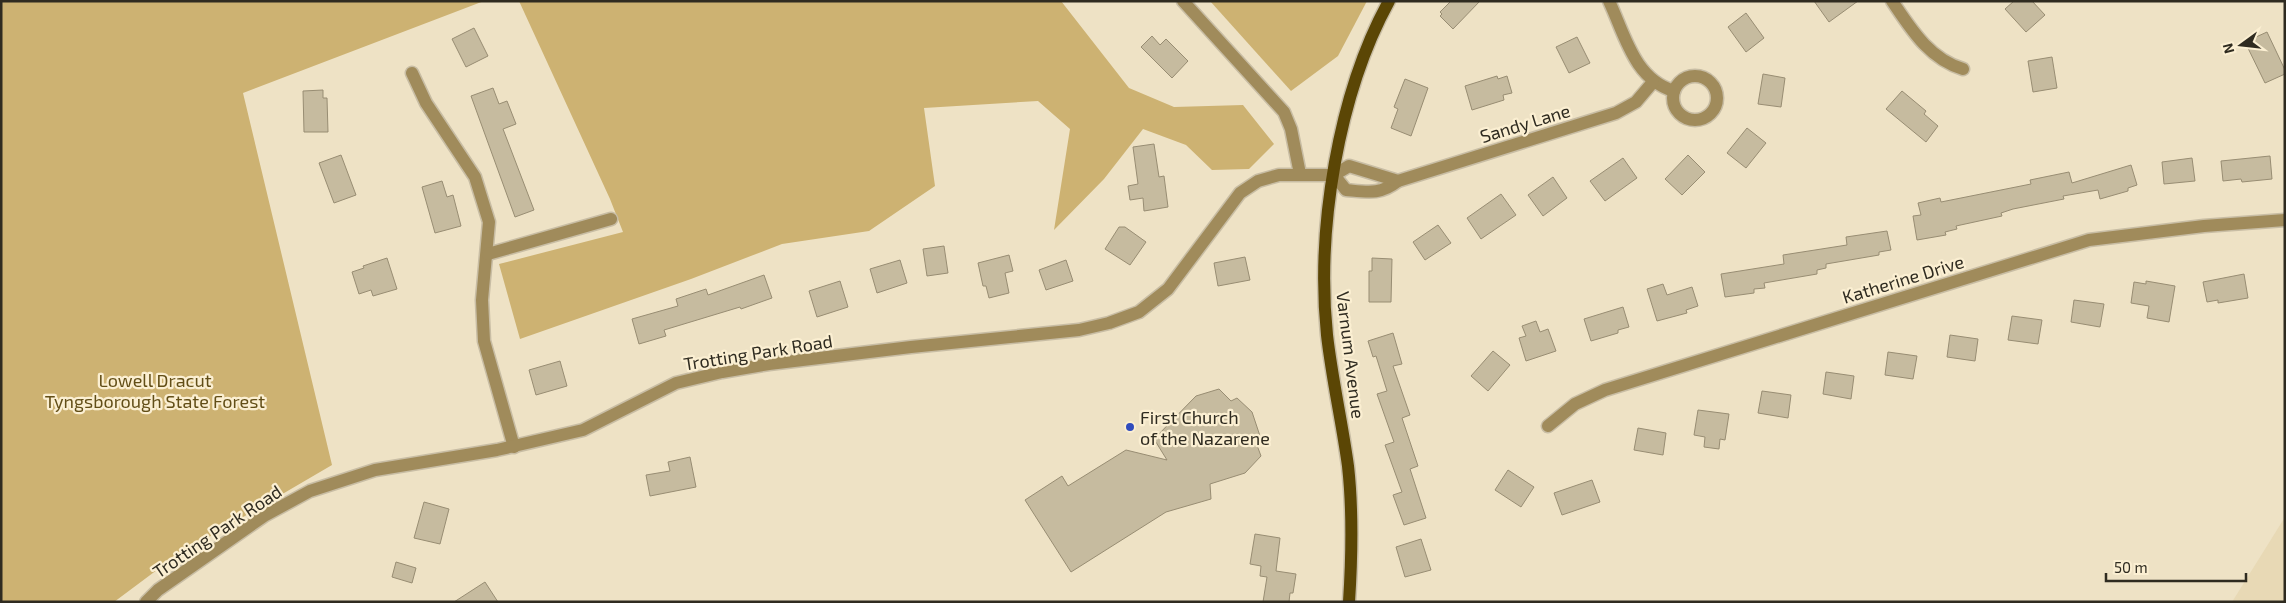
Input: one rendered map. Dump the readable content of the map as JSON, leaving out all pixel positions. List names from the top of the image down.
{
  "streets": {
    "main road": ["Varnum Avenue"],
    "street": ["Sandy Lane", "Katherine Drive", "Trotting Park Road"]
  },
  "crossings": [
    ["Sandy Lane", "Trotting Park Road"],
    ["Sandy Lane", "Varnum Avenue"],
    ["Trotting Park Road", "Varnum Avenue"]
  ],
  "parks": ["Lowell Dracut Tyngsborough State Forest"],
  "places": ["First Church of the Nazarene"],
  "scale_bar": "50 m",
  "north": "left"
}
